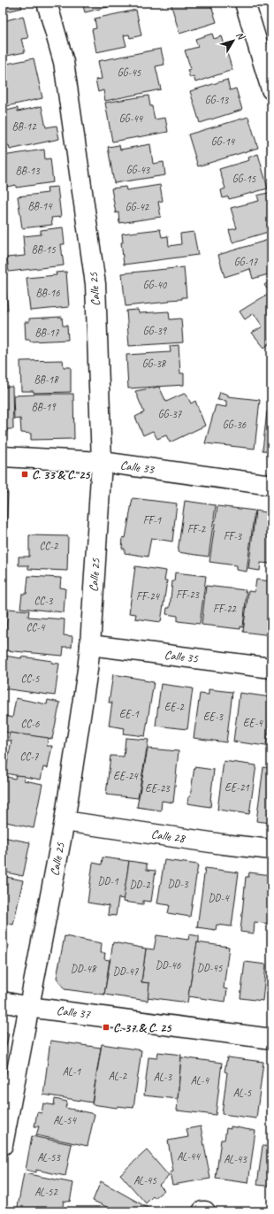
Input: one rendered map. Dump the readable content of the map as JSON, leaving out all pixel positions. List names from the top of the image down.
{
  "streets": {
    "street": [
      "Calle 25",
      "Calle 33",
      "Calle 35",
      "Calle 28",
      "Calle 37"
    ]
  },
  "crossings": [
    ["Calle 25", "Calle 33"],
    ["Calle 25", "Calle 35"],
    ["Calle 25", "Calle 28"],
    ["Calle 25", "Calle 37"]
  ],
  "places": {
    "transit": ["C. 33 & C. 25", "C. 37 & C. 25"]
  },
  "house_numbers": [
    "GG-45",
    "GG-13",
    "GG-44",
    "BB-12",
    "GG-14",
    "GG-43",
    "BB-13",
    "GG-15",
    "BB-14",
    "GG-42",
    "BB-15",
    "GG-17",
    "GG-40",
    "BB-16",
    "GG-39",
    "BB-17",
    "GG-38",
    "BB-18",
    "BB-19",
    "GG-37",
    "GG-36",
    "FF-1",
    "FF-2",
    "FF-3",
    "CC-2",
    "FF-23",
    "FF-24",
    "CC-3",
    "FF-22",
    "CC-4",
    "CC-5",
    "EE-2",
    "EE-1",
    "EE-3",
    "EE-4",
    "CC-6",
    "CC-7",
    "EE-24",
    "EE-21",
    "EE-23",
    "DD-1",
    "DD-3",
    "DD-2",
    "DD-4",
    "DD-46",
    "DD-45",
    "DD-48",
    "DD-47",
    "AL-1",
    "AL-2",
    "AL-3",
    "AL-4",
    "AL-5",
    "AL-54",
    "AL-44",
    "AL-53",
    "AL-43",
    "AL-45",
    "AL-52"
  ],
  "north": "top right"
}
